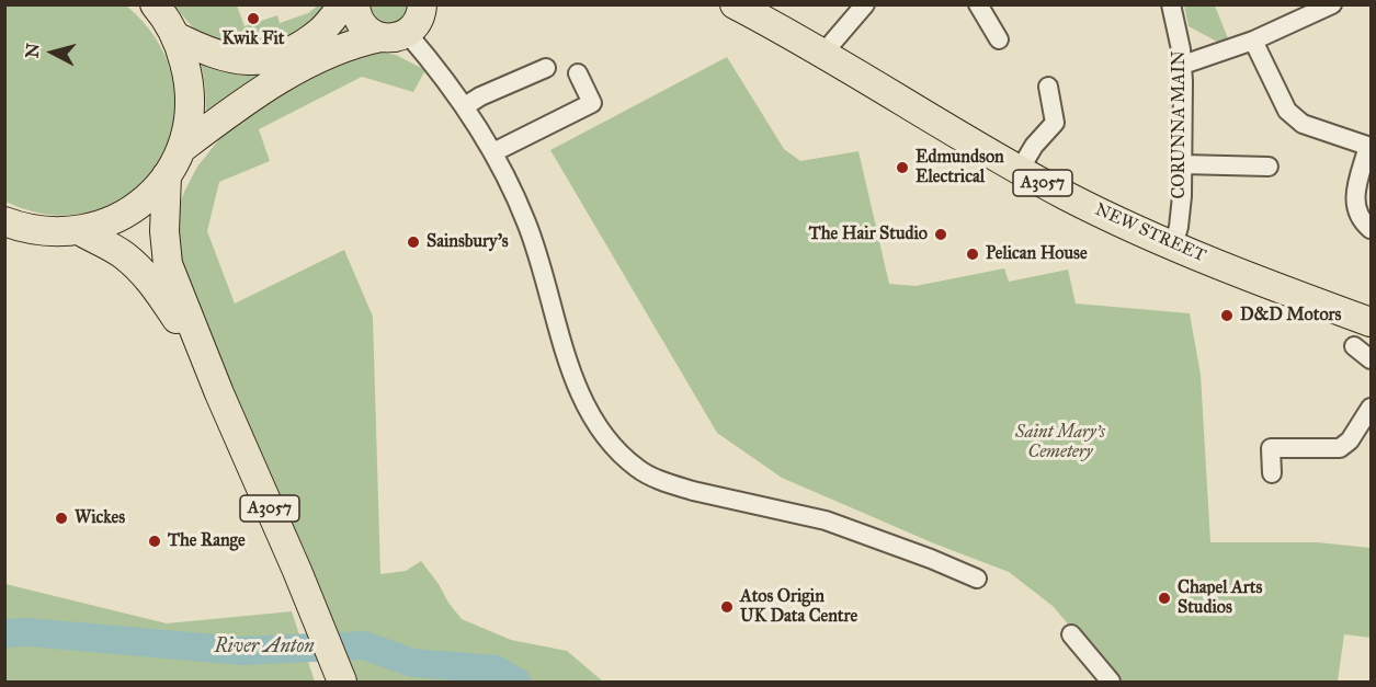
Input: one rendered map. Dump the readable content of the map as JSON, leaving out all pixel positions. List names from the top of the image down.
{
  "streets": {
    "main road": ["A3057", "NEW STREET"],
    "street": ["CORUNNA MAIN"]
  },
  "crossings": [
    ["CORUNNA MAIN", "NEW STREET"]
  ],
  "water": ["River Anton"],
  "parks": ["Saint Mary's Cemetery"],
  "places": [
    "Kwik Fit",
    "Edmundson Electrical",
    "The Hair Studio",
    "Sainsbury's",
    "Pelican House",
    "D&D Motors",
    "Wickes",
    "The Range",
    "Chapel Arts Studios",
    "Atos Origin UK Data Centre"
  ],
  "north": "left"
}
